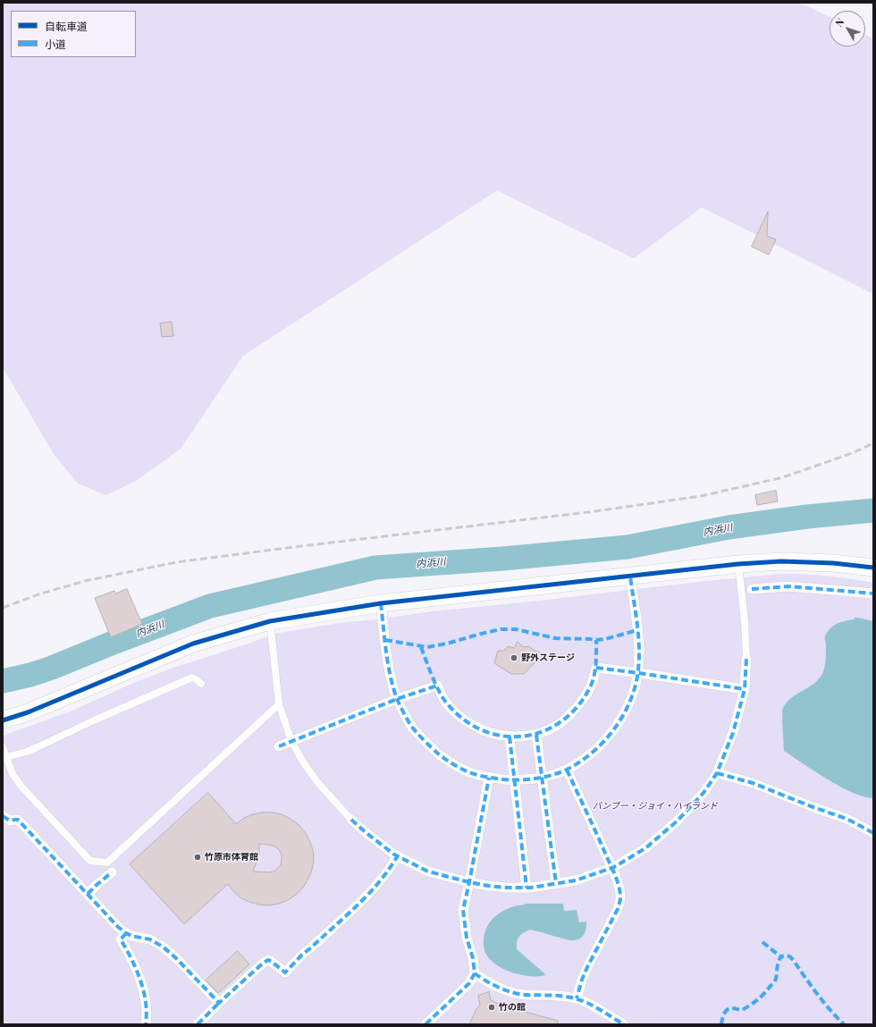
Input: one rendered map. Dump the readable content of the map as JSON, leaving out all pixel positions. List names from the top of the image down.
{
  "water": ["内浜川"],
  "parks": ["バンブー・ジョイ・ハイランド"],
  "places": ["野外ステージ", "竹原市体育館", "竹の館"],
  "legend": ["自転車道", "小道"],
  "north": "top left"
}
